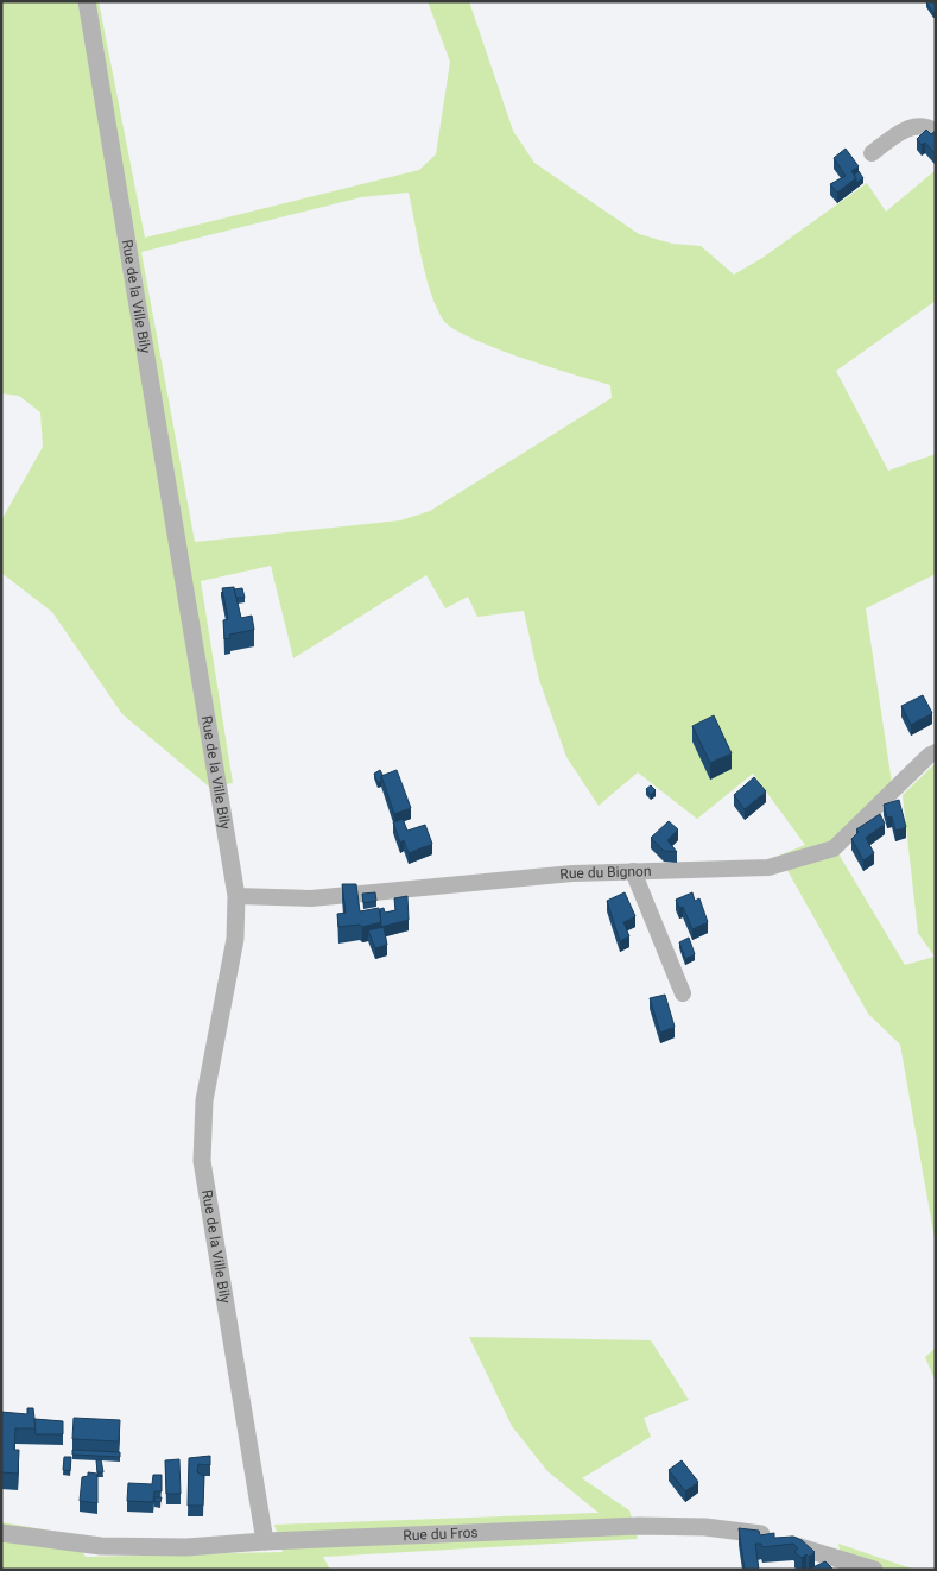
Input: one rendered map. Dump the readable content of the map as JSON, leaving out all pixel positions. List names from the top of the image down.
{
  "streets": {
    "street": ["Rue de la Ville Bily", "Rue du Bignon", "Rue du Fros"]
  },
  "crossings": [
    ["Rue de la Ville Bily", "Rue du Bignon"],
    ["Rue de la Ville Bily", "Rue du Fros"]
  ]
}
